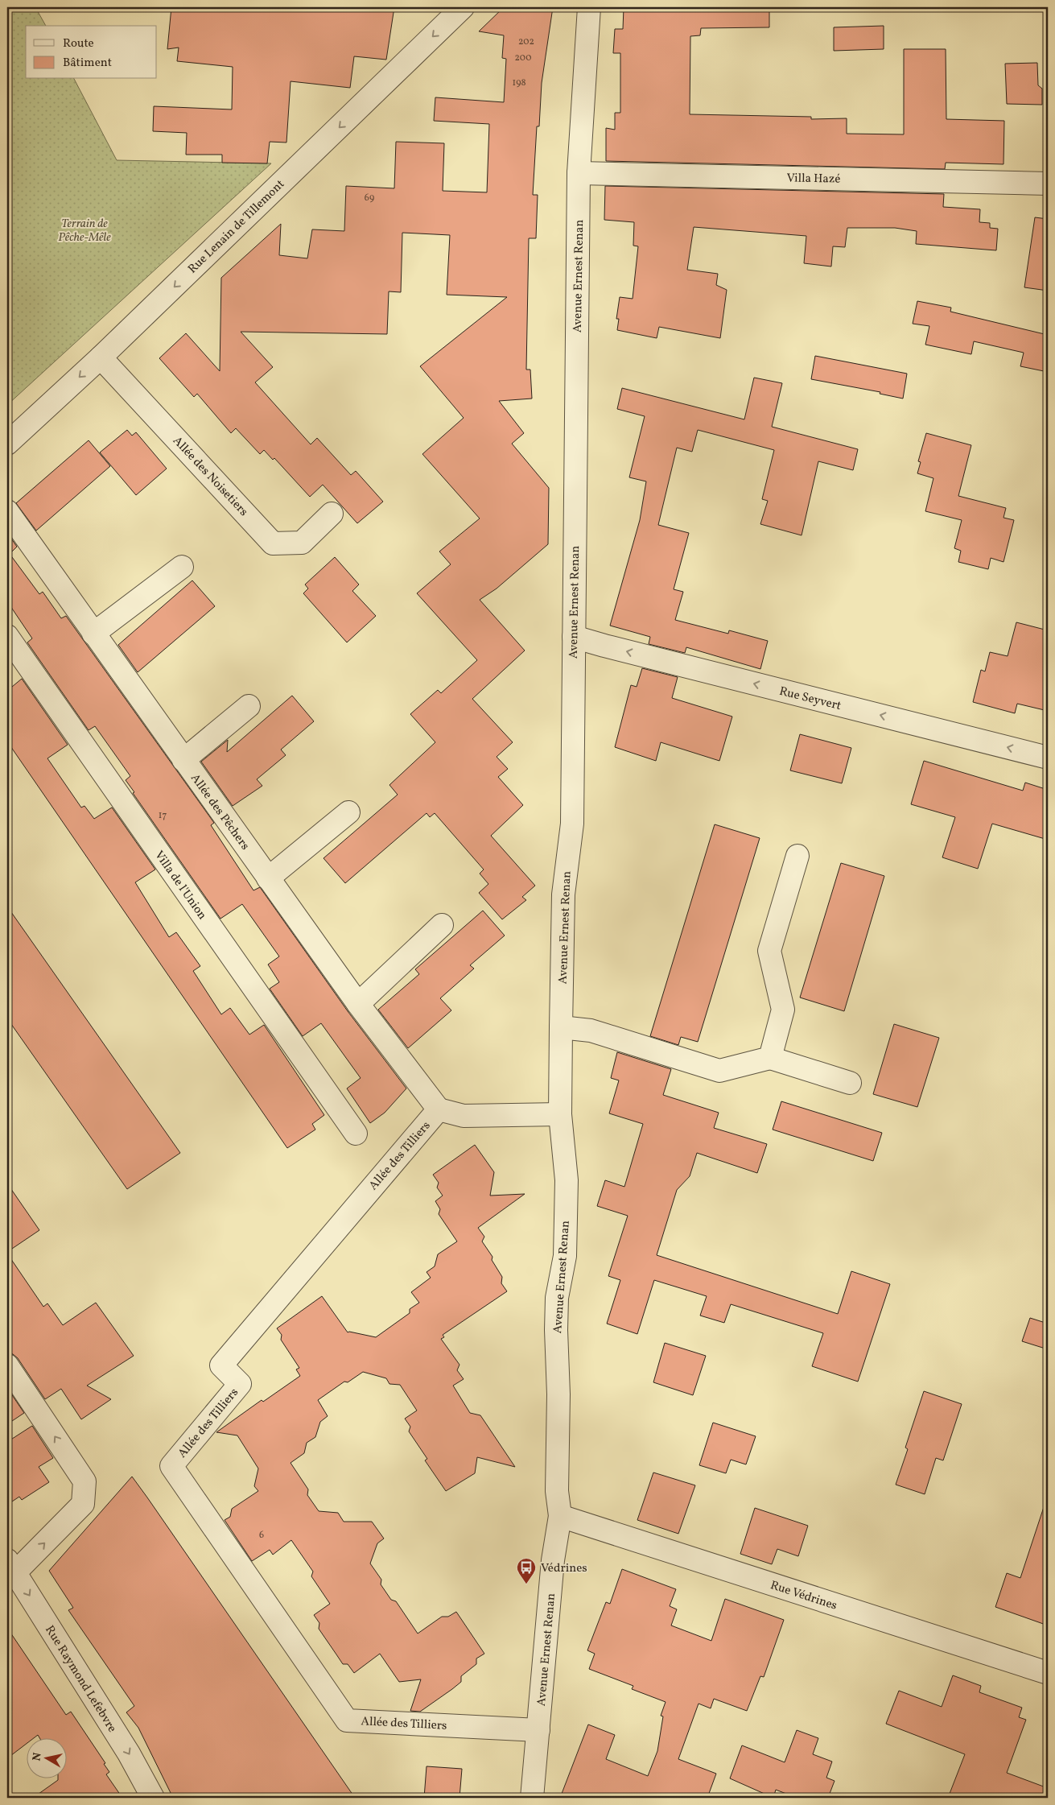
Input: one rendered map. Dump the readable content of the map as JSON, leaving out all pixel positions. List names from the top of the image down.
{
  "streets": {
    "street": [
      "Villa Hazé",
      "Rue Lenain de Tillemont",
      "Avenue Ernest Renan",
      "Allée des Noisetiers",
      "Rue Seyvert",
      "Allée des Pêchers",
      "Villa de l'Union",
      "Allée des Tilliers",
      "Rue Védrines",
      "Rue Raymond Lefebvre"
    ]
  },
  "crossings": [
    ["Villa Hazé", "Avenue Ernest Renan"],
    ["Rue Lenain de Tillemont", "Allée des Noisetiers"],
    ["Avenue Ernest Renan", "Rue Seyvert"],
    ["Avenue Ernest Renan", "Allée des Tilliers"],
    ["Avenue Ernest Renan", "Rue Védrines"],
    ["Allée des Pêchers", "Allée des Tilliers"]
  ],
  "one_way": ["Rue Lenain de Tillemont", "Rue Seyvert", "Rue Raymond Lefebvre"],
  "parks": ["Terrain de Pêche-Mêle"],
  "places": {
    "bus stop": ["Védrines"]
  },
  "house_numbers": [
    "202",
    "200",
    "198",
    "69",
    "17",
    "6"
  ],
  "legend": ["Route", "Bâtiment"],
  "north": "left"
}
